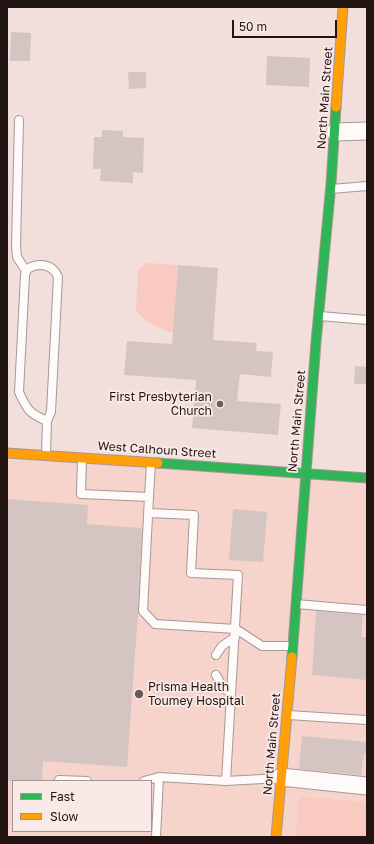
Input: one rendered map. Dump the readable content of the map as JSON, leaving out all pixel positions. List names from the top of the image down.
{
  "streets": {
    "main road": ["North Main Street", "West Calhoun Street"]
  },
  "crossings": [
    ["North Main Street", "West Calhoun Street"]
  ],
  "places": ["First Presbyterian Church", "Prisma Health Toumey Hospital"],
  "legend": ["Fast", "Slow"],
  "scale_bar": "50 m"
}
